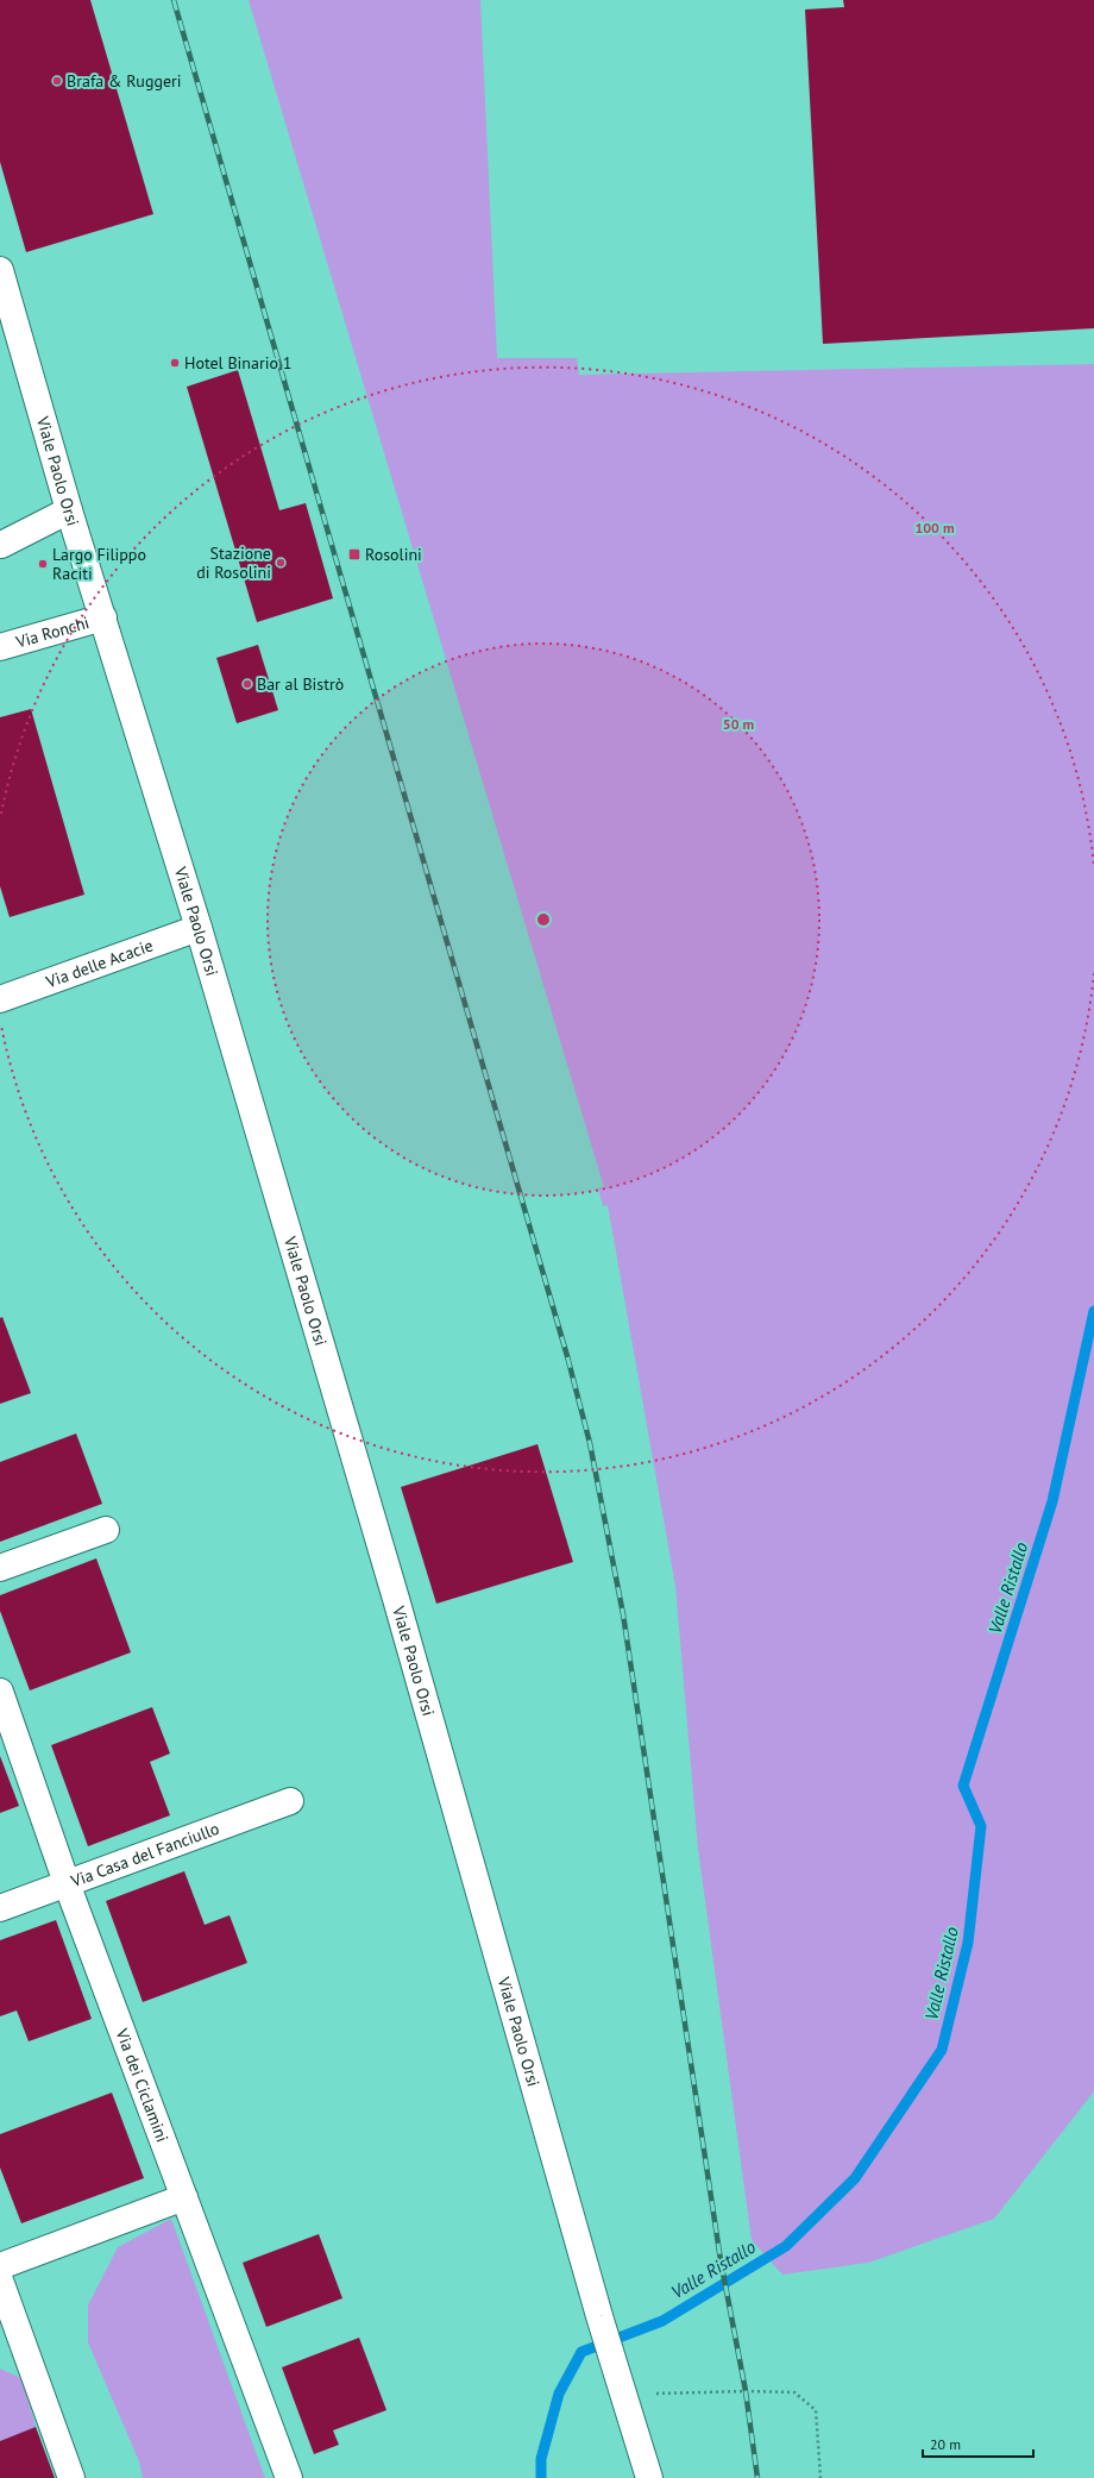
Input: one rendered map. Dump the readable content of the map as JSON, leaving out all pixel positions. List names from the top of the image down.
{
  "streets": {
    "main road": [
      "Viale Paolo Orsi",
      "Via Ronchi",
      "Via delle Acacie",
      "Via Casa del Fanciullo",
      "Via dei Ciclamini"
    ]
  },
  "crossings": [
    ["Viale Paolo Orsi", "Via Ronchi"],
    ["Viale Paolo Orsi", "Via delle Acacie"],
    ["Via Casa del Fanciullo", "Via dei Ciclamini"]
  ],
  "water": ["Valle Ristallo"],
  "places": {
    "other": [
      "Brafa & Ruggeri",
      "Hotel Binario 1",
      "Stazione di Rosolini",
      "Largo Filippo Raciti",
      "Bar al Bistrò"
    ],
    "transit": ["Rosolini"]
  },
  "scale_bar": "20 m",
  "rings": ["100 m", "50 m"]
}
